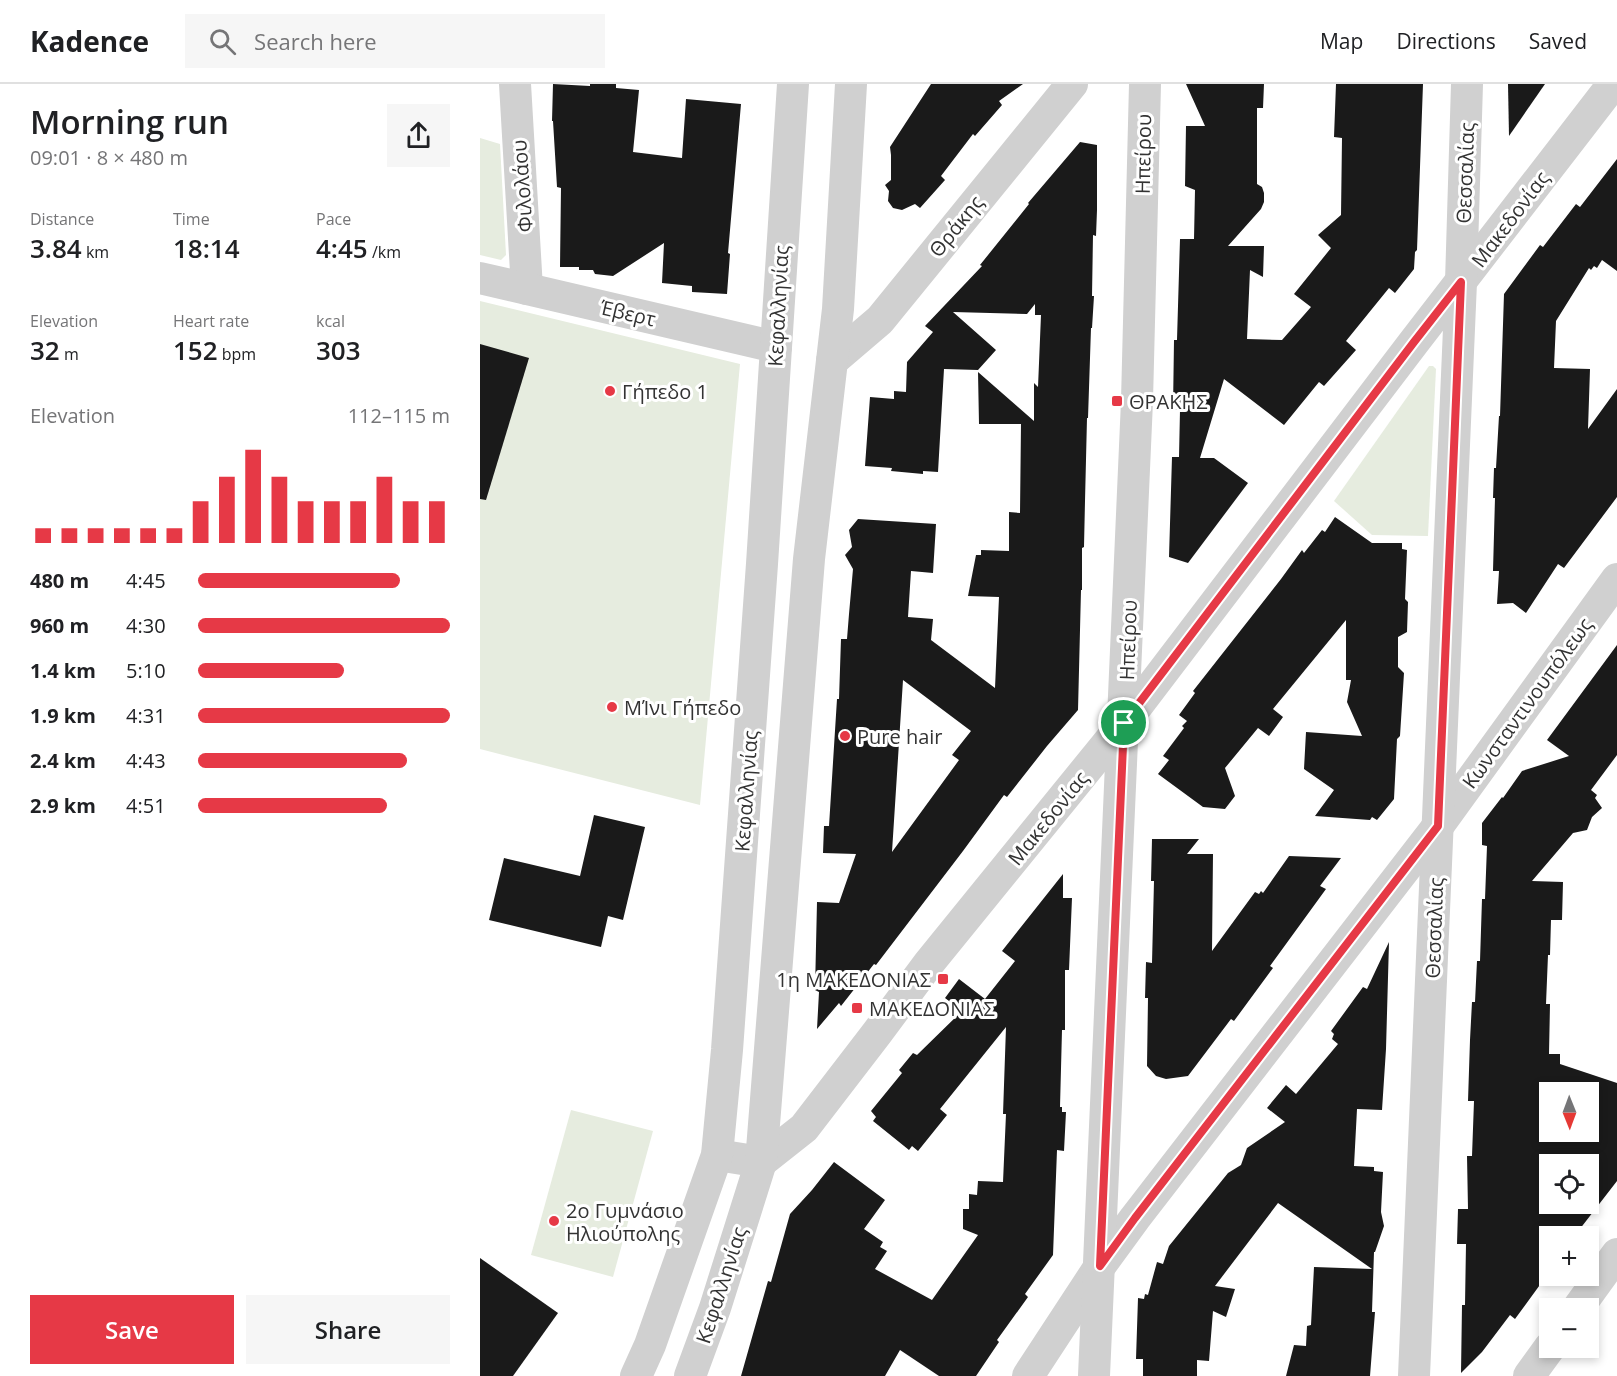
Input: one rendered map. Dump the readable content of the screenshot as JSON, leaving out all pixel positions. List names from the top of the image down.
{
  "streets": {
    "street": [
      "Ηπείρου",
      "Θεσσαλίας",
      "Φιλολάου",
      "Μακεδονίας",
      "Θράκης",
      "Κεφαλληνίας",
      "Έβερτ",
      "Κωνσταντινουπόλεως"
    ]
  },
  "crossings": [
    ["Ηπείρου", "Μακεδονίας"],
    ["Ηπείρου", "Κωνσταντινουπόλεως"],
    ["Θεσσαλίας", "Μακεδονίας"],
    ["Θεσσαλίας", "Κωνσταντινουπόλεως"],
    ["Φιλολάου", "Έβερτ"],
    ["Μακεδονίας", "Κεφαλληνίας"],
    ["Θράκης", "Κεφαλληνίας"],
    ["Κεφαλληνίας", "Έβερτ"]
  ],
  "places": {
    "other": [
      "Γήπεδο 1",
      "ΜΊνι Γήπεδο",
      "Pure hair",
      "2ο Γυμνάσιο Ηλιούπολης"
    ],
    "transit": ["ΘΡΑΚΗΣ", "1η ΜΑΚΕΔΟΝΙΑΣ", "ΜΑΚΕΔΟΝΙΑΣ"]
  },
  "north": "bottom",
  "page": {
    "header": "Kadence",
    "search": "Search here",
    "nav": ["Map", "Directions", "Saved"],
    "heading": ["Morning run", "09:01 · 8 × 480 m"],
    "stats": [
      ["Distance", "3.84 km"],
      ["Time", "18:14"],
      ["Pace", "4:45 /km"],
      ["Elevation", "32 m"],
      ["Heart rate", "152 bpm"],
      ["kcal", "303"]
    ],
    "chart": ["Elevation", "112–115 m"],
    "list": [
      {
        "name": "480 m",
        "note": "4:45"
      },
      {
        "name": "960 m",
        "note": "4:30"
      },
      {
        "name": "1.4 km",
        "note": "5:10"
      },
      {
        "name": "1.9 km",
        "note": "4:31"
      },
      {
        "name": "2.4 km",
        "note": "4:43"
      },
      {
        "name": "2.9 km",
        "note": "4:51"
      }
    ],
    "map_buttons": ["+", "−"],
    "buttons": ["Save", "Share"]
  }
}
